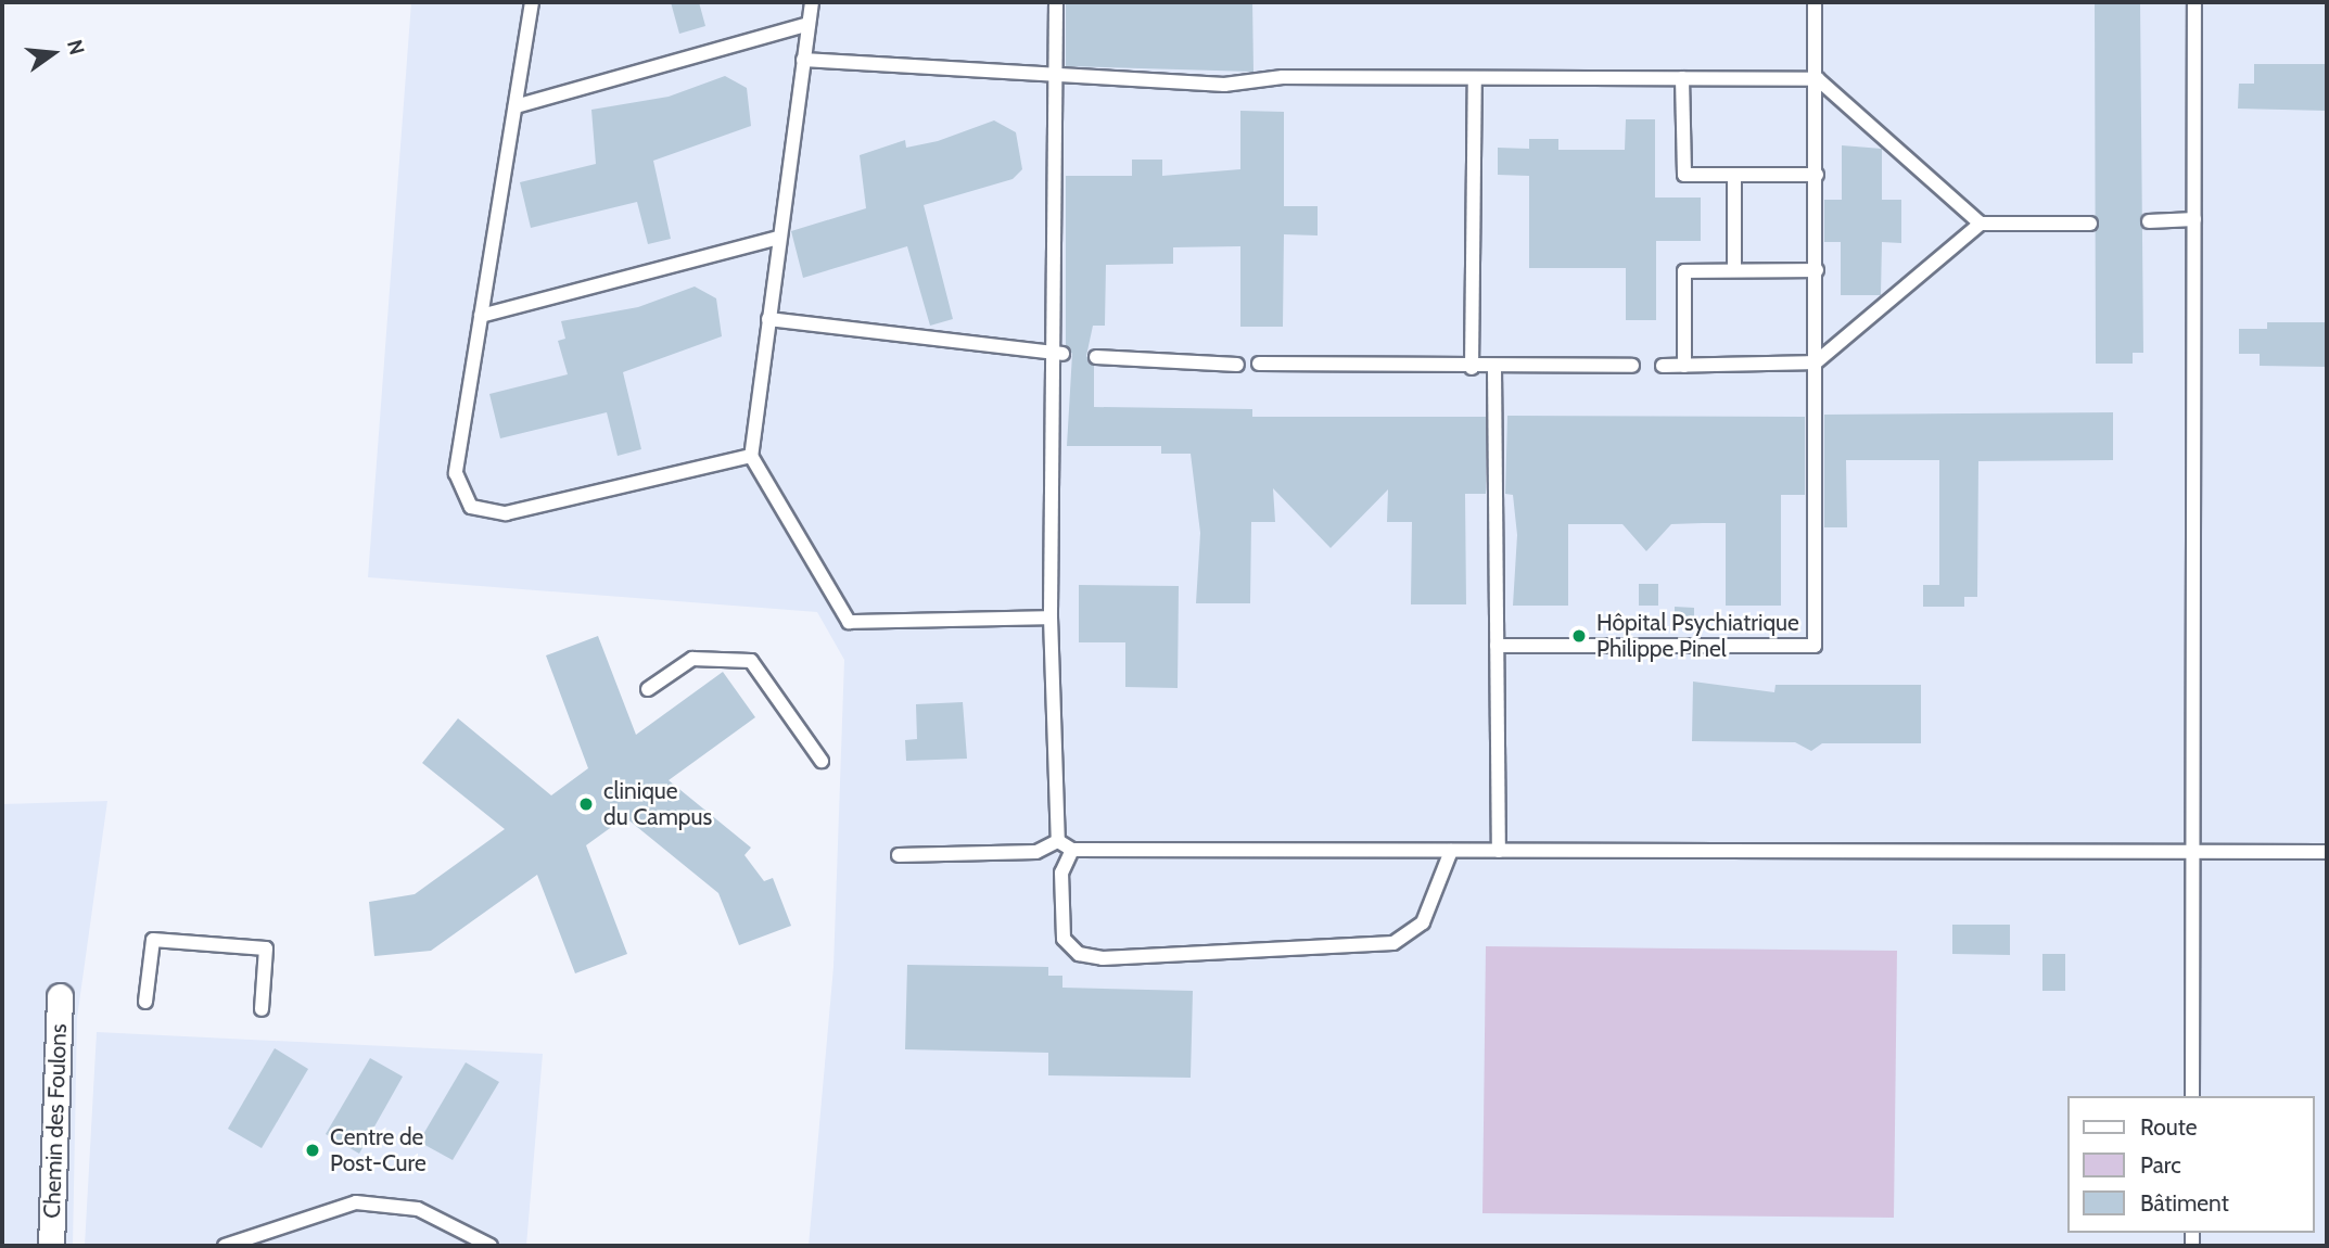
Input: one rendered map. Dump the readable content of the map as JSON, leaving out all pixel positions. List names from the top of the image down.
{
  "streets": {
    "street": ["Chemin des Foulons"]
  },
  "places": ["Hôpital Psychiatrique Philippe Pinel", "clinique du Campus", "Centre de Post-Cure"],
  "legend": ["Route", "Parc", "Bâtiment"],
  "north": "right"
}
